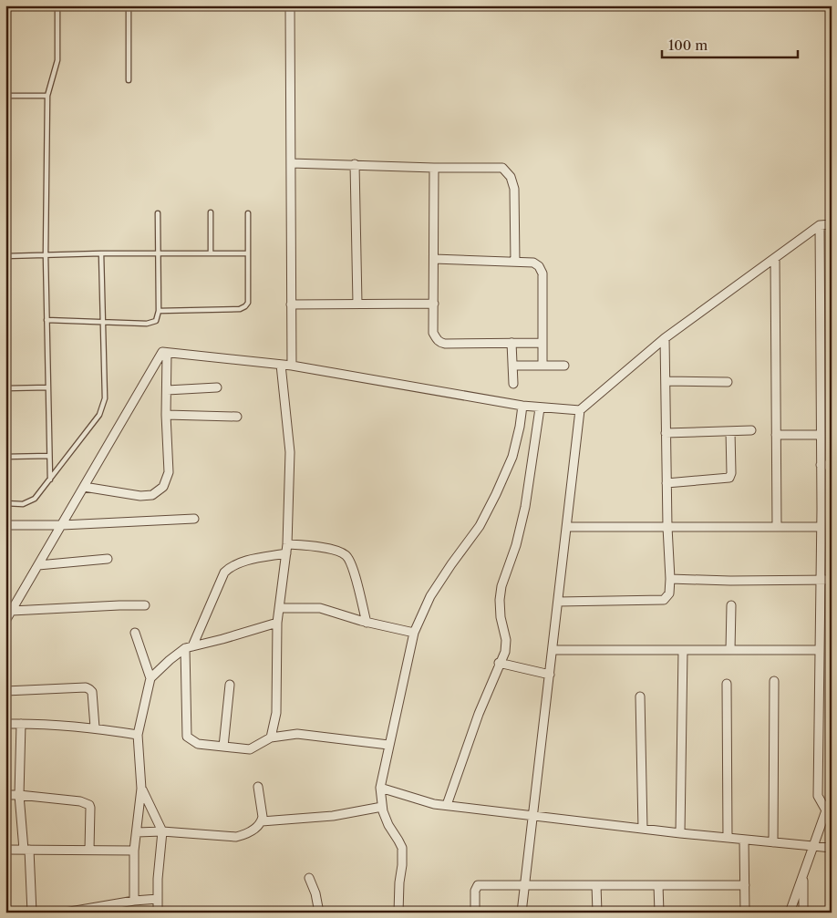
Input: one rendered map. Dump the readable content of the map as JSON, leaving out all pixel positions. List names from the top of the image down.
{
  "scale_bar": "100 m"
}
